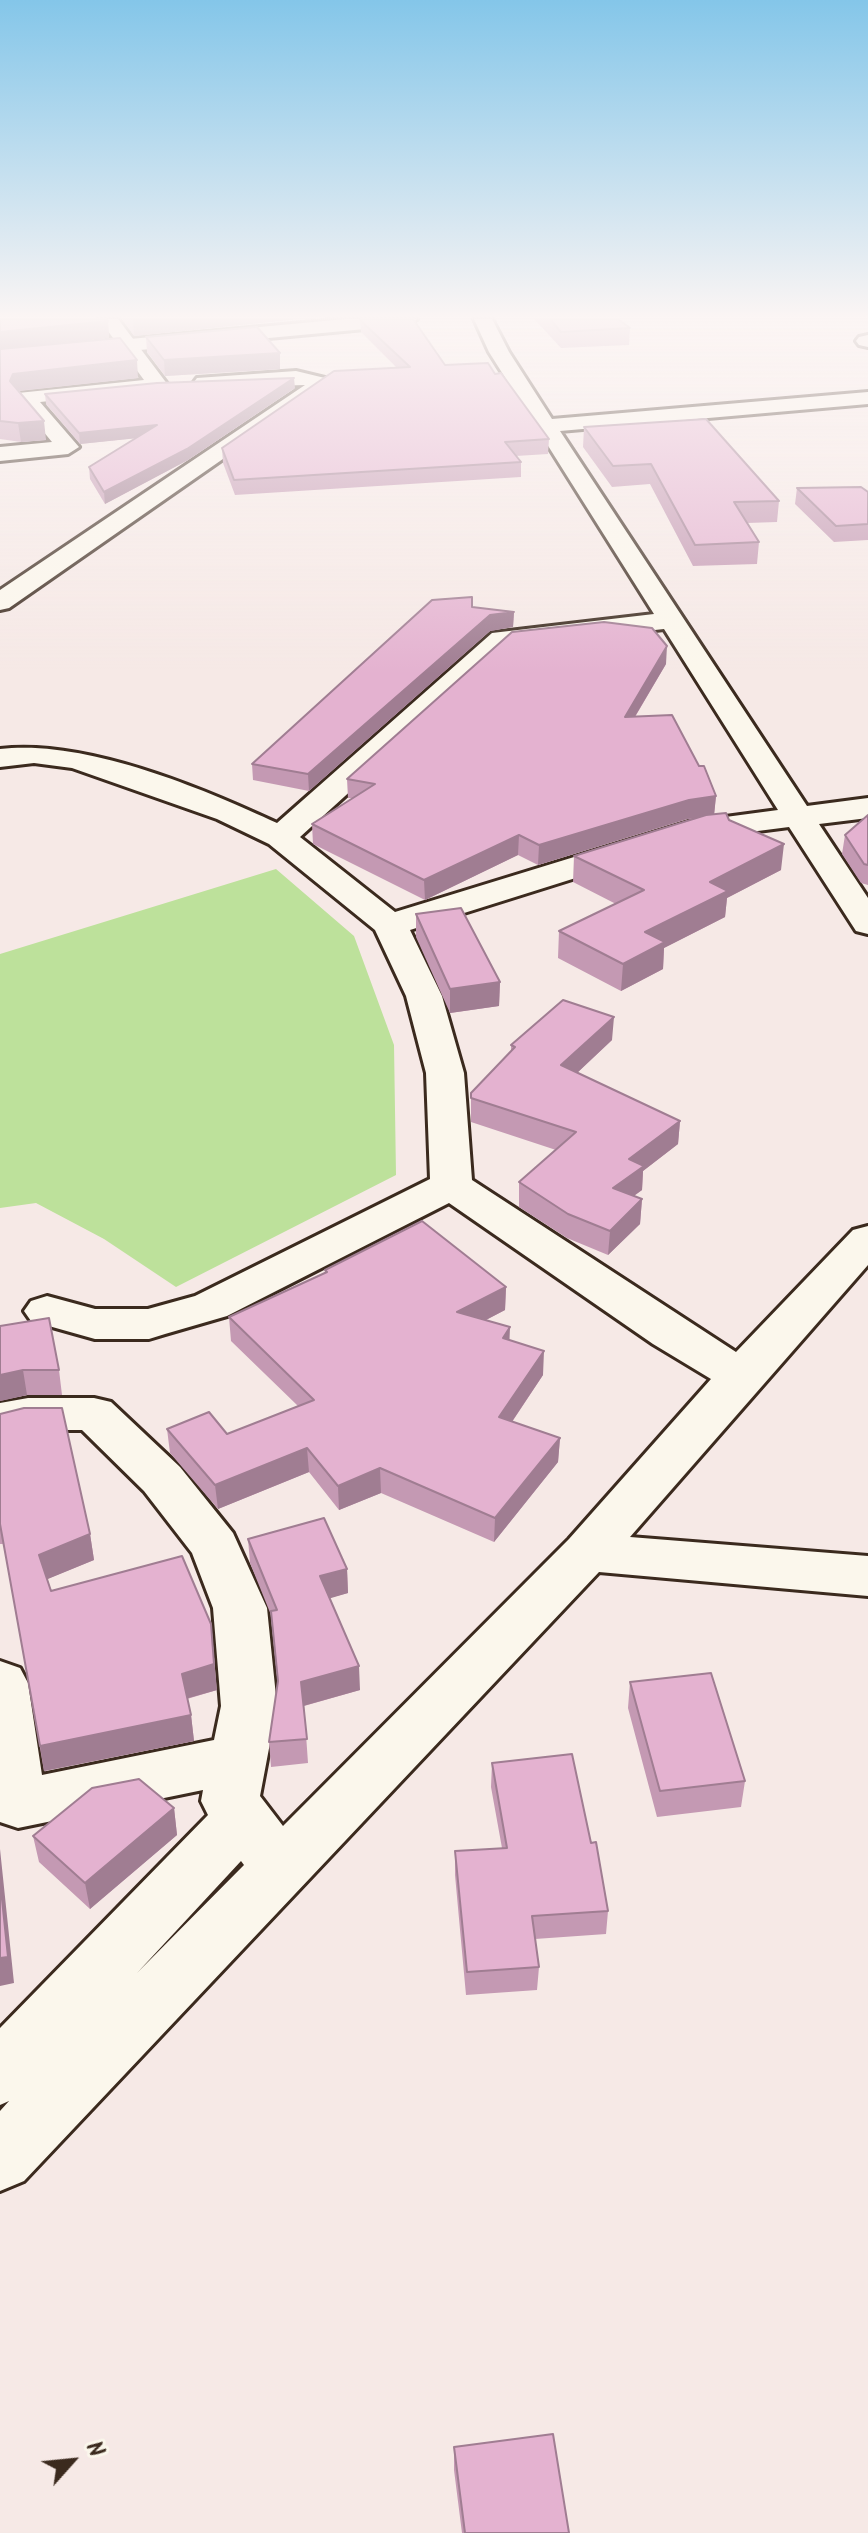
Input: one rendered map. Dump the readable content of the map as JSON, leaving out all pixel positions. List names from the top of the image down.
{
  "north": "top right"
}
